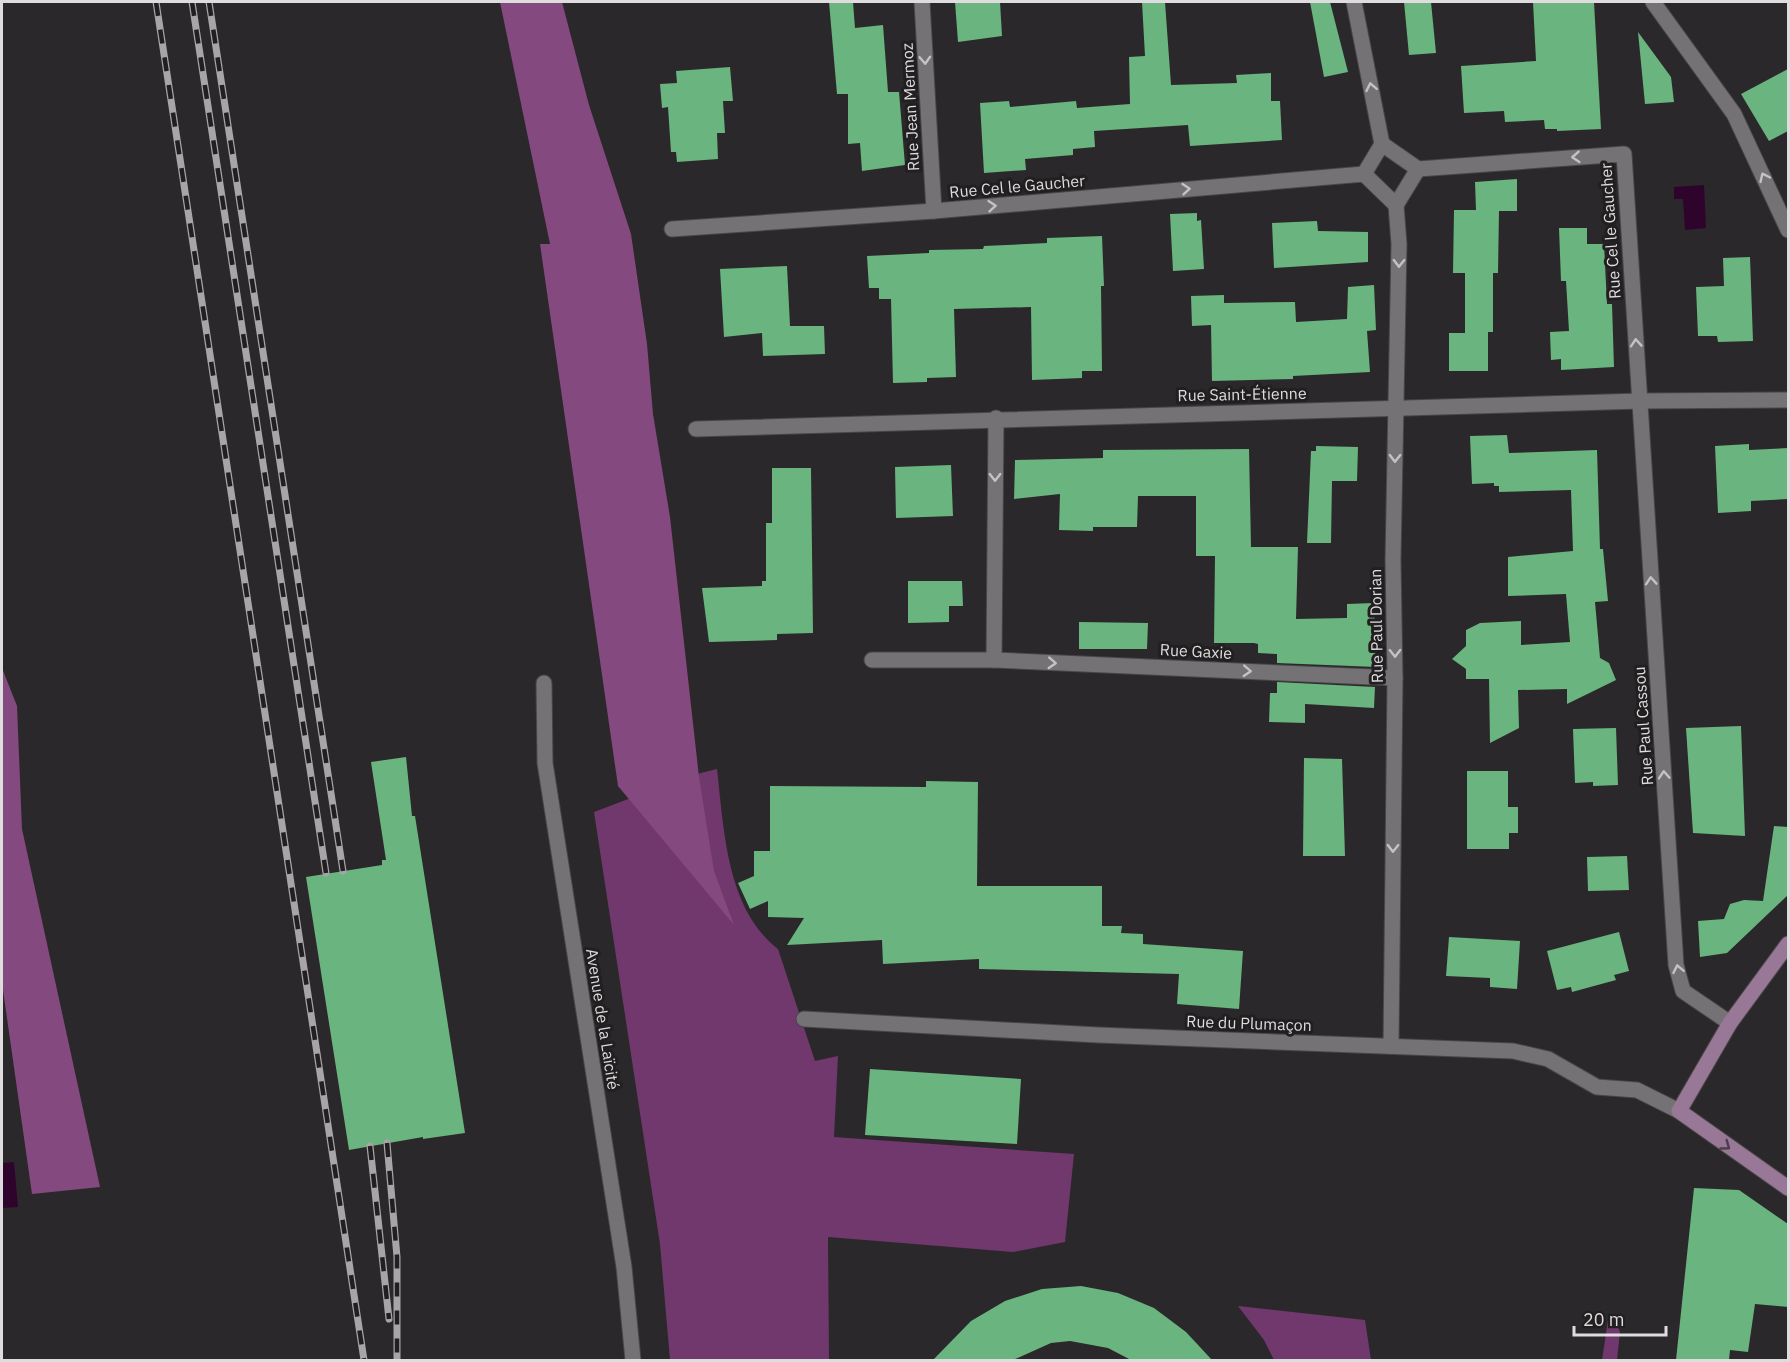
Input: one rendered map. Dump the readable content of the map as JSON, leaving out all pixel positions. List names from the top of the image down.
{
  "streets": {
    "street": [
      "Rue Jean Mermoz",
      "Rue Cel le Gaucher",
      "Rue Saint-Étienne",
      "Rue Paul Dorian",
      "Rue Gaxie",
      "Rue Paul Cassou",
      "Avenue de la Laïcité",
      "Rue du Plumaçon"
    ]
  },
  "crossings": [
    ["Rue Jean Mermoz", "Rue Cel le Gaucher"],
    ["Rue Cel le Gaucher", "Rue Saint-Étienne"],
    ["Rue Cel le Gaucher", "Rue Paul Cassou"],
    ["Rue Saint-Étienne", "Rue Paul Dorian"],
    ["Rue Saint-Étienne", "Rue Paul Cassou"],
    ["Rue Paul Dorian", "Rue Gaxie"],
    ["Rue Paul Dorian", "Rue du Plumaçon"]
  ],
  "one_way": [
    "Rue Jean Mermoz",
    "Rue Paul Dorian",
    "Rue Gaxie",
    "Rue Paul Cassou"
  ],
  "scale_bar": "20 m"
}
